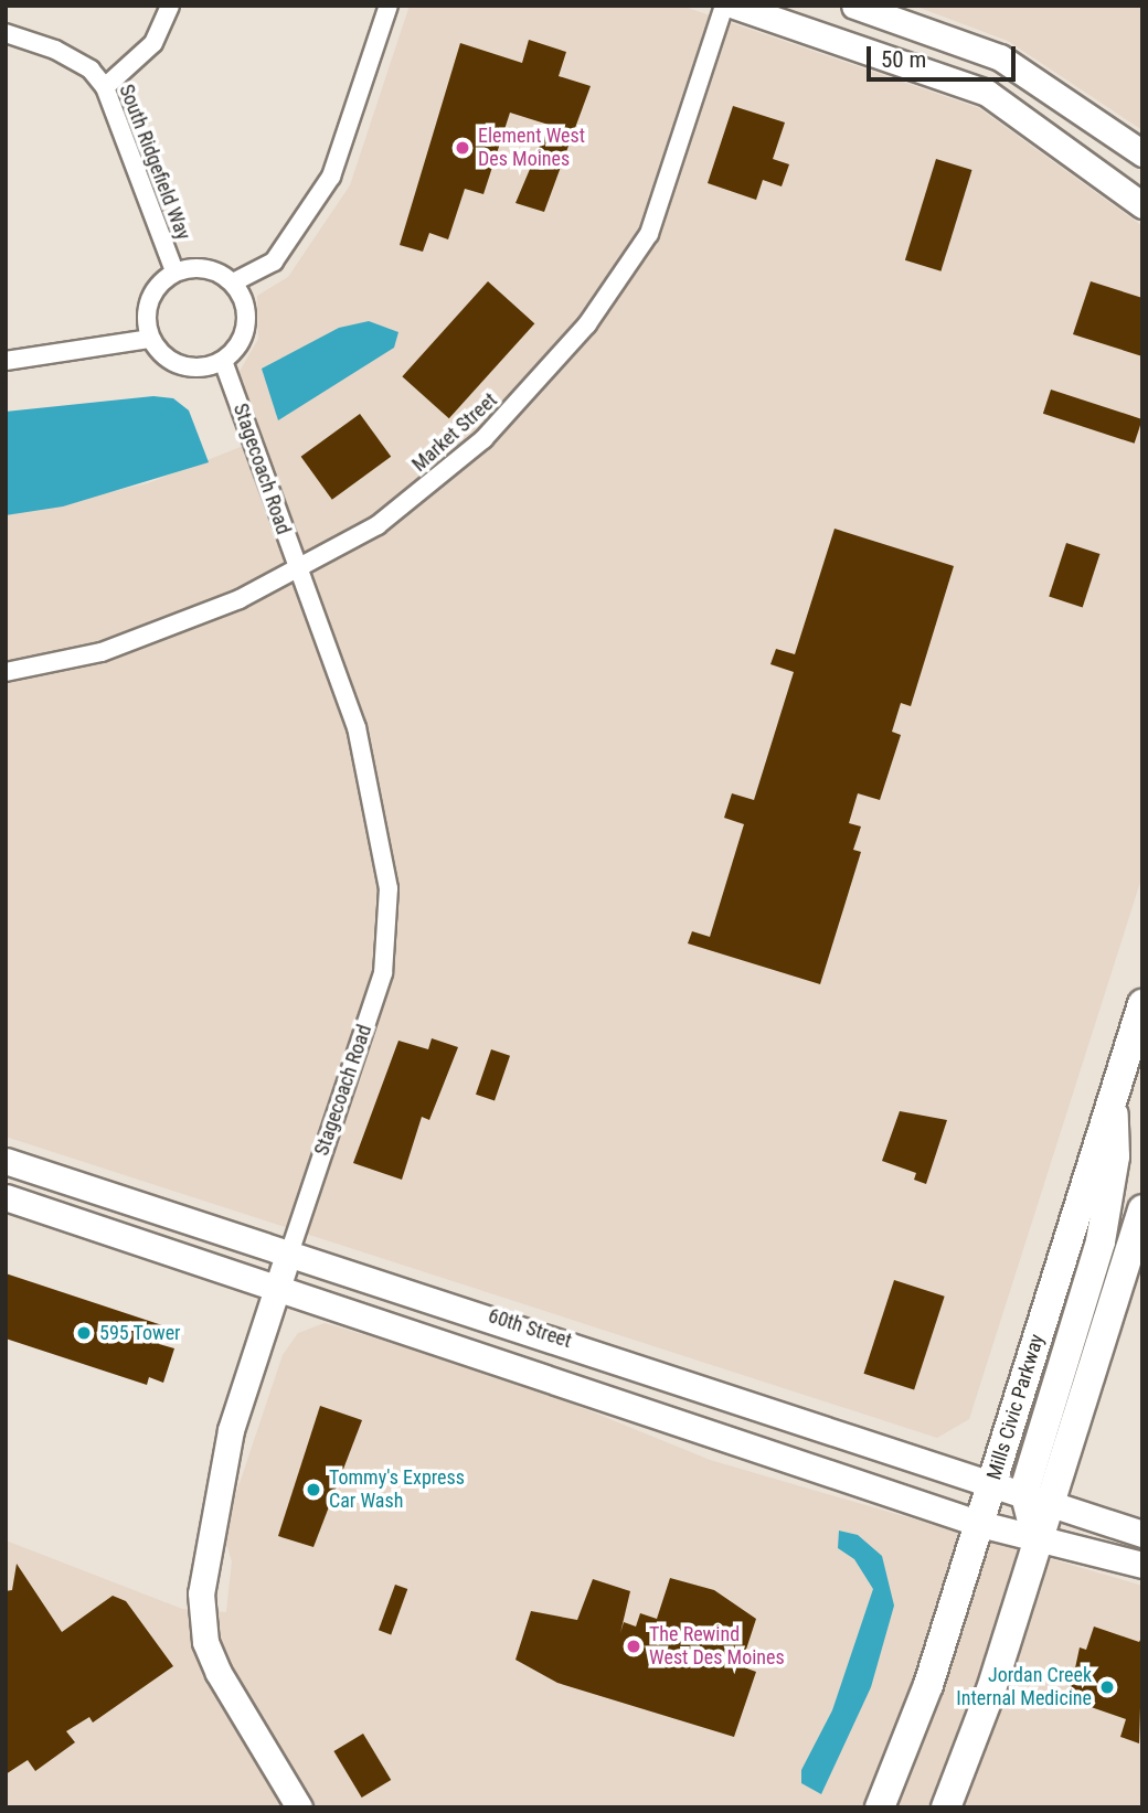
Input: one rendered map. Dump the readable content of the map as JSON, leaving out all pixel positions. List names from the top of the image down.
{
  "streets": {
    "main road": ["Mills Civic Parkway"],
    "street": [
      "South Ridgefield Way",
      "Market Street",
      "Stagecoach Road",
      "60th Street"
    ]
  },
  "crossings": [
    ["South Ridgefield Way", "Stagecoach Road"],
    ["Market Street", "Stagecoach Road"],
    ["Stagecoach Road", "60th Street"],
    ["60th Street", "Mills Civic Parkway"]
  ],
  "places": [
    "Element West Des Moines",
    "595 Tower",
    "Tommy's Express Car Wash",
    "The Rewind West Des Moines",
    "Jordan Creek Internal Medicine"
  ],
  "scale_bar": "50 m"
}
